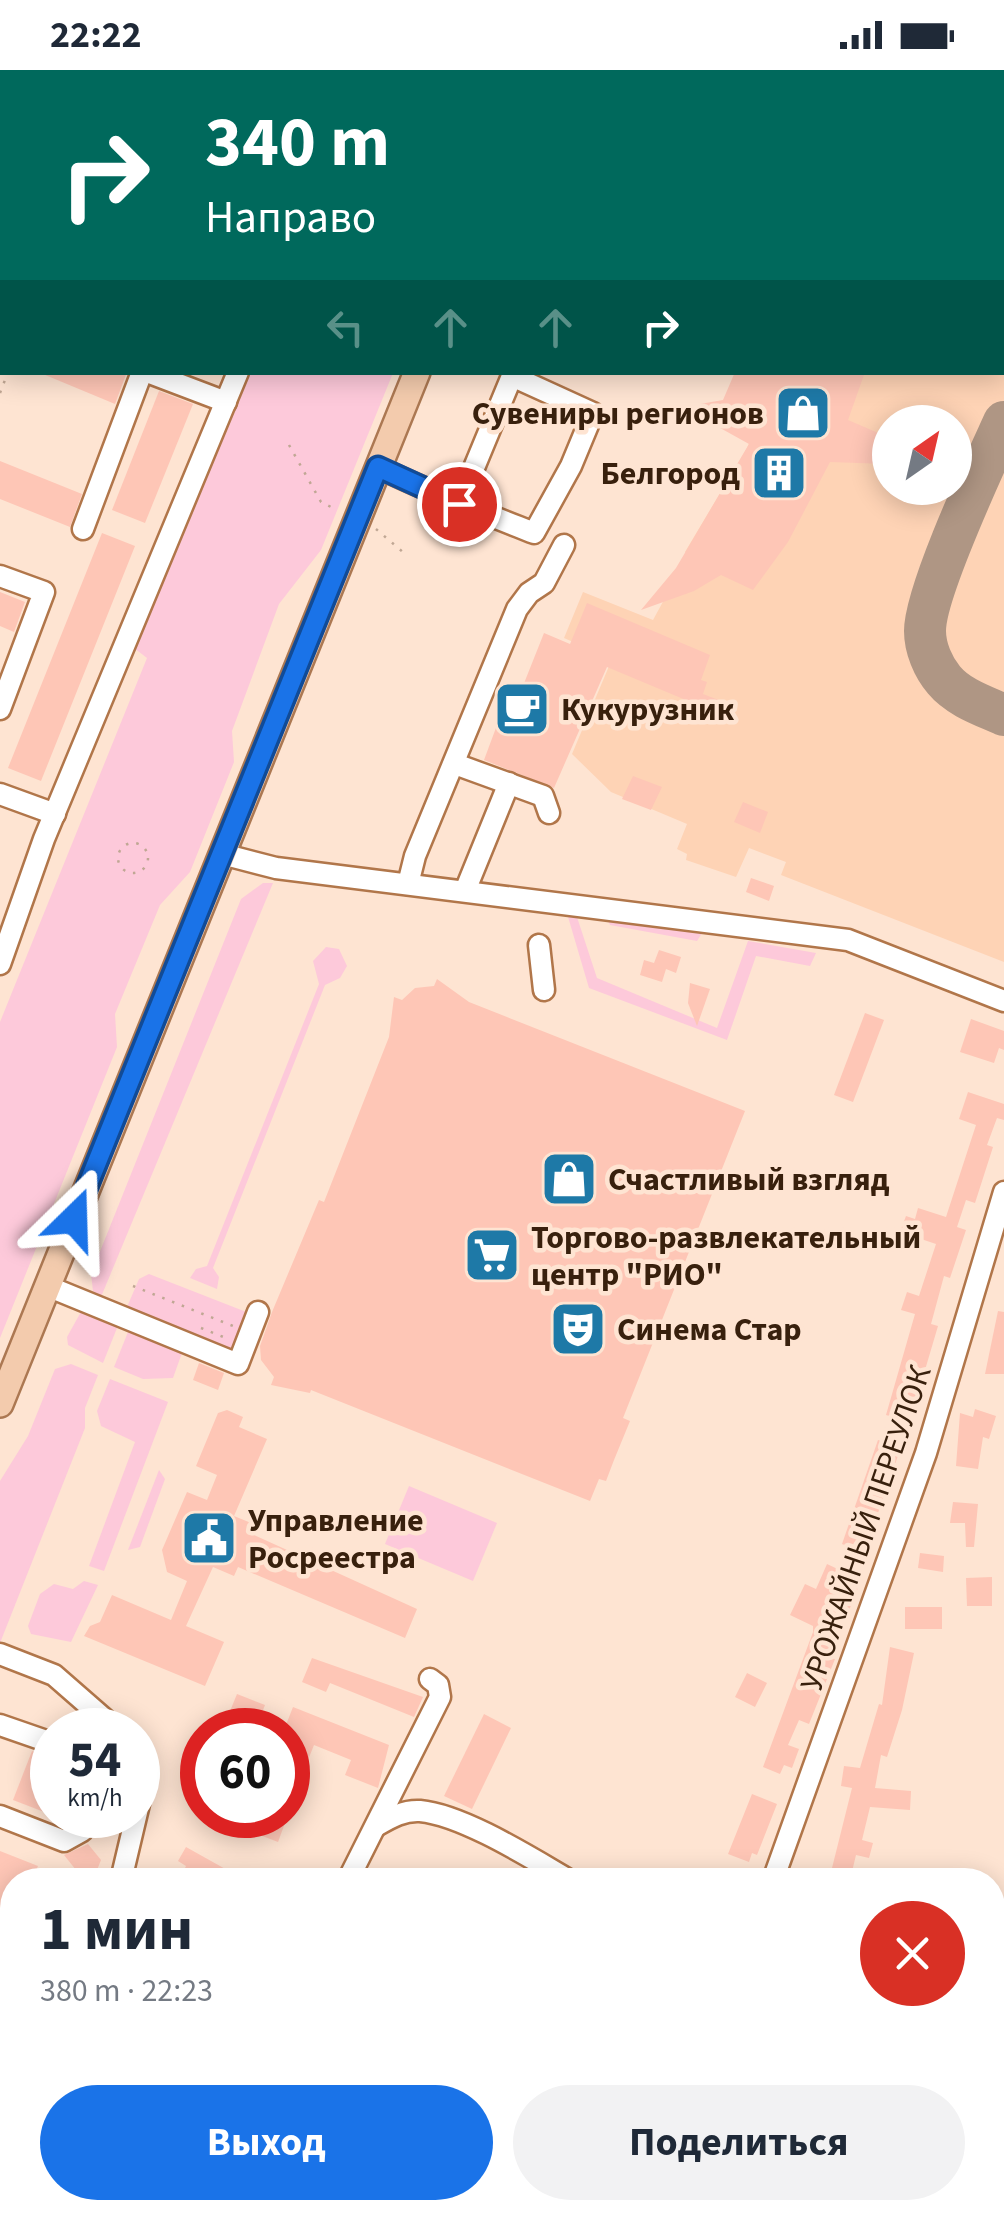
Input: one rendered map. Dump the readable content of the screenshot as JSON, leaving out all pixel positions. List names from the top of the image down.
{
  "streets": {
    "street": ["УРОЖАЙНЫЙ ПЕРЕУЛОК"]
  },
  "places": {
    "shop": ["Сувениры регионов", "Счастливый взгляд"],
    "building": ["Белгород"],
    "cafe": ["Кукурузник"],
    "supermarket": ["Торгово-развлекательный центр \"РИО\""],
    "theatre": ["Синема Стар"],
    "public building": ["Управление Росреестра"]
  },
  "north": "top right",
  "page": {
    "status": "22:22",
    "turn": ["340 m", "Направо"],
    "speed": "54 km/h",
    "limit": "60",
    "heading": ["1 мин", "380 m · 22:23"],
    "buttons": ["Выход", "Поделиться"]
  }
}
